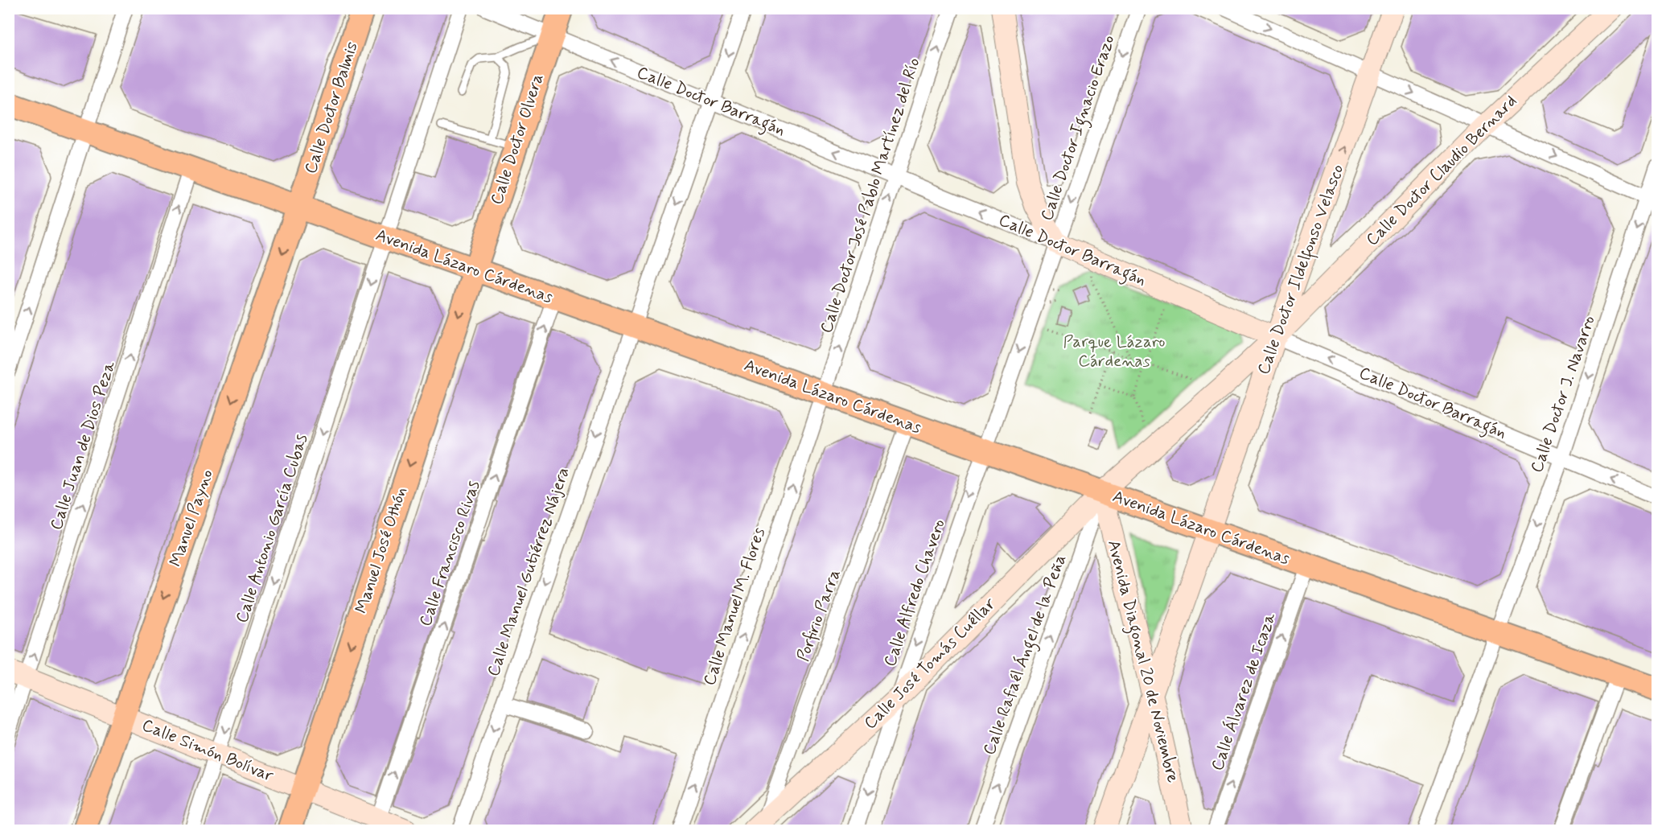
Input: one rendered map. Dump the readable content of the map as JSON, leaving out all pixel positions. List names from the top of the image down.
{
  "streets": {
    "main road": [
      "Calle Doctor Balmis",
      "Calle Doctor Olvera",
      "Avenida Lázaro Cárdenas",
      "Manuel Payno",
      "Manuel José Othón"
    ],
    "street": [
      "Calle Doctor Barragán",
      "Calle Doctor Ignacio Erazo",
      "Calle Doctor Claudio Bernard",
      "Calle Doctor José Pablo Martínez del Río",
      "Calle Doctor Ildelfonso Velasco",
      "Calle Doctor J. Navarro",
      "Calle Juan de Dios Peza",
      "Calle Antonio García Cubas",
      "Calle Francisco Rivas",
      "Calle Manuel Gutiérrez Nájera",
      "Calle Alfredo Chavero",
      "Calle Manuel M. Flores",
      "Porfirio Parra",
      "Calle Rafaél Ángel de la Peña",
      "Avenida Diagonal 20 de Noviembre",
      "Calle José Tomás Cuéllar",
      "Calle Álvarez de Icaza",
      "Calle Simón Bolívar"
    ]
  },
  "crossings": [
    ["Calle Doctor Barragán", "Calle Doctor Ignacio Erazo"],
    ["Calle Doctor Barragán", "Calle Doctor Olvera"],
    ["Calle Doctor Barragán", "Calle Doctor Claudio Bernard"],
    ["Calle Doctor Barragán", "Calle Doctor José Pablo Martínez del Río"],
    ["Calle Doctor Barragán", "Calle Doctor Ildelfonso Velasco"],
    ["Calle Doctor Barragán", "Calle Doctor J. Navarro"],
    ["Calle Doctor Barragán", "Calle Manuel Gutiérrez Nájera"],
    ["Calle Doctor Balmis", "Avenida Lázaro Cárdenas"],
    ["Calle Doctor Balmis", "Manuel Payno"],
    ["Calle Doctor Ignacio Erazo", "Avenida Lázaro Cárdenas"],
    ["Calle Doctor Ignacio Erazo", "Calle Alfredo Chavero"],
    ["Calle Doctor Olvera", "Avenida Lázaro Cárdenas"],
    ["Calle Doctor Olvera", "Manuel José Othón"],
    ["Calle Doctor Claudio Bernard", "Calle Doctor Ildelfonso Velasco"],
    ["Calle Doctor Claudio Bernard", "Calle José Tomás Cuéllar"],
    ["Calle Doctor José Pablo Martínez del Río", "Avenida Lázaro Cárdenas"],
    ["Calle Doctor José Pablo Martínez del Río", "Calle Manuel M. Flores"],
    ["Avenida Lázaro Cárdenas", "Calle Doctor Ildelfonso Velasco"],
    ["Avenida Lázaro Cárdenas", "Calle Doctor J. Navarro"],
    ["Avenida Lázaro Cárdenas", "Calle Juan de Dios Peza"],
    ["Avenida Lázaro Cárdenas", "Manuel Payno"],
    ["Avenida Lázaro Cárdenas", "Calle Antonio García Cubas"],
    ["Avenida Lázaro Cárdenas", "Manuel José Othón"],
    ["Avenida Lázaro Cárdenas", "Calle Francisco Rivas"],
    ["Avenida Lázaro Cárdenas", "Calle Manuel Gutiérrez Nájera"],
    ["Avenida Lázaro Cárdenas", "Calle Alfredo Chavero"],
    ["Avenida Lázaro Cárdenas", "Calle Manuel M. Flores"],
    ["Avenida Lázaro Cárdenas", "Porfirio Parra"],
    ["Avenida Lázaro Cárdenas", "Calle Rafaél Ángel de la Peña"],
    ["Avenida Lázaro Cárdenas", "Avenida Diagonal 20 de Noviembre"],
    ["Avenida Lázaro Cárdenas", "Calle José Tomás Cuéllar"],
    ["Avenida Lázaro Cárdenas", "Calle Álvarez de Icaza"],
    ["Calle Doctor Ildelfonso Velasco", "Avenida Diagonal 20 de Noviembre"],
    ["Calle Juan de Dios Peza", "Calle Simón Bolívar"],
    ["Manuel Payno", "Calle Simón Bolívar"],
    ["Calle Antonio García Cubas", "Calle Simón Bolívar"],
    ["Manuel José Othón", "Calle Simón Bolívar"],
    ["Calle Francisco Rivas", "Calle Simón Bolívar"],
    ["Calle Alfredo Chavero", "Calle José Tomás Cuéllar"],
    ["Porfirio Parra", "Calle José Tomás Cuéllar"],
    ["Calle Rafaél Ángel de la Peña", "Avenida Diagonal 20 de Noviembre"],
    ["Calle Rafaél Ángel de la Peña", "Calle José Tomás Cuéllar"],
    ["Avenida Diagonal 20 de Noviembre", "Calle José Tomás Cuéllar"]
  ],
  "one_way": [
    "Calle Doctor Barragán",
    "Calle Doctor Ignacio Erazo",
    "Calle Doctor José Pablo Martínez del Río",
    "Calle Doctor J. Navarro",
    "Manuel Payno",
    "Calle Antonio García Cubas",
    "Manuel José Othón",
    "Calle Francisco Rivas",
    "Calle Manuel Gutiérrez Nájera",
    "Calle Alfredo Chavero",
    "Calle Manuel M. Flores",
    "Calle Rafaél Ángel de la Peña",
    "Calle Álvarez de Icaza"
  ],
  "parks": ["Parque Lázaro Cárdenas"]
}
